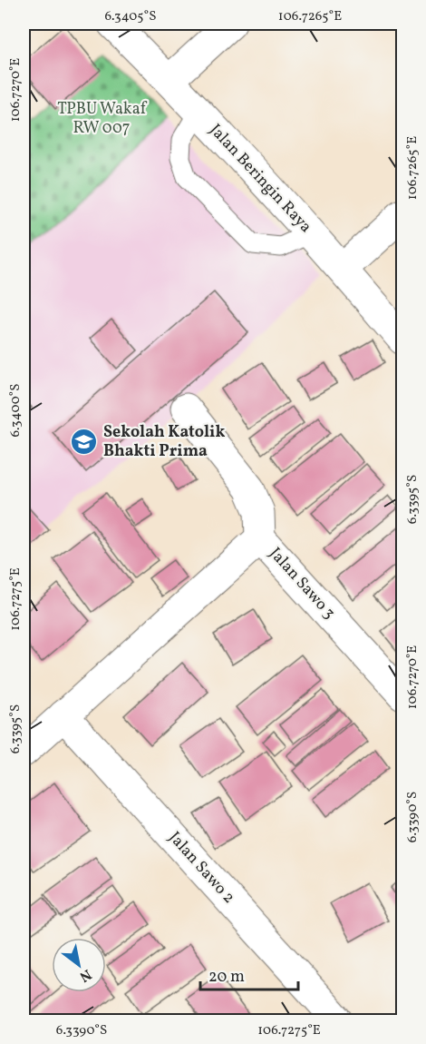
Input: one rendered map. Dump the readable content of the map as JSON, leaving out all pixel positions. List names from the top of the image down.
{
  "streets": {
    "street": ["Jalan Beringin Raya", "Jalan Sawo 3", "Jalan Sawo 2"]
  },
  "parks": ["TPBU Wakaf RW 007"],
  "places": {
    "school or university": ["Sekolah Katolik Bhakti Prima"]
  },
  "scale_bar": "20 m",
  "north": "bottom right",
  "coordinates": [
    "6.3405°S",
    "106.7265°E",
    "106.7270°E",
    "6.3400°S",
    "6.3395°S",
    "106.7275°E",
    "6.3390°S"
  ]
}
